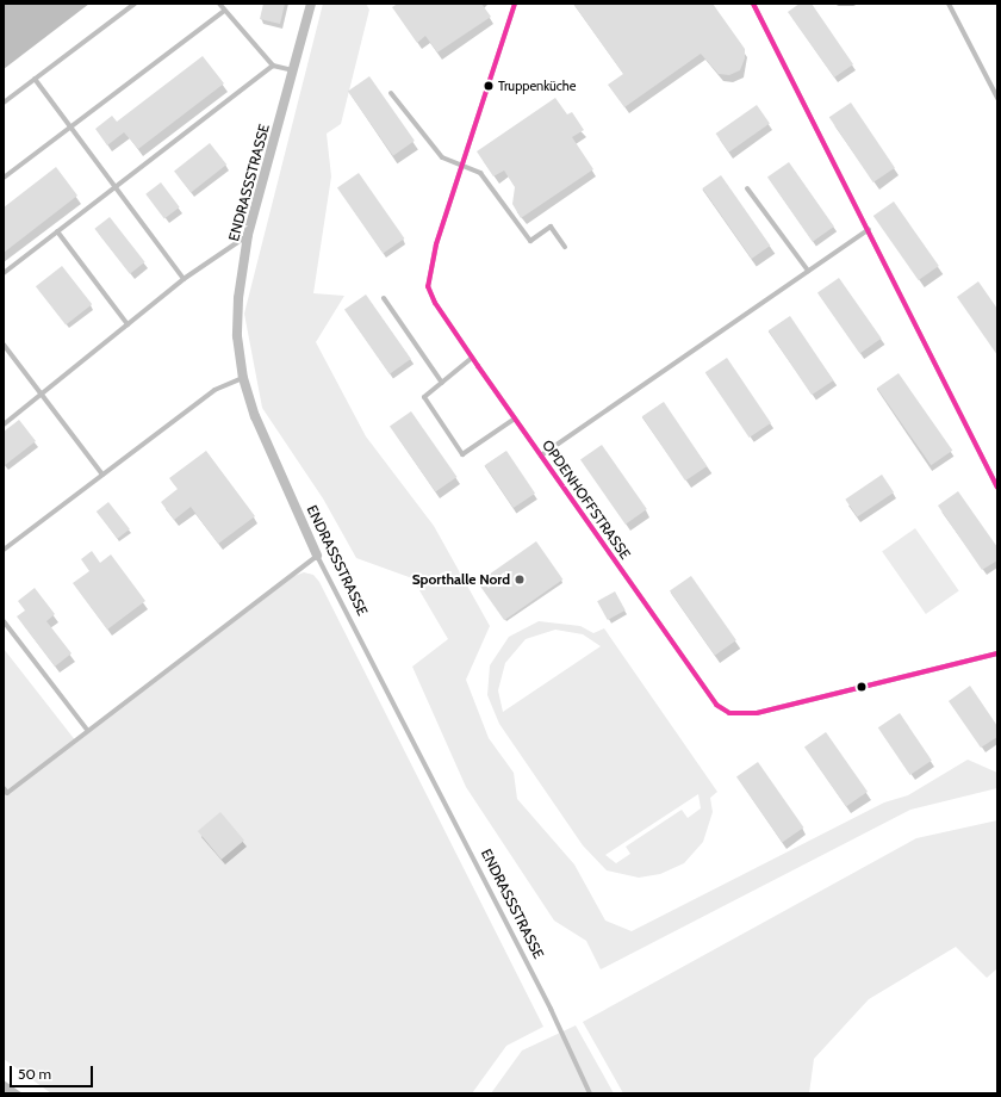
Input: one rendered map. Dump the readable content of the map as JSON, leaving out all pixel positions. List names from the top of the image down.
{
  "streets": {
    "street": ["ENDRASSSTRASSE"],
    "lane": ["OPDENHOFFSTRASSE"]
  },
  "places": ["Truppenküche", "Sporthalle Nord"],
  "scale_bar": "50 m"
}
